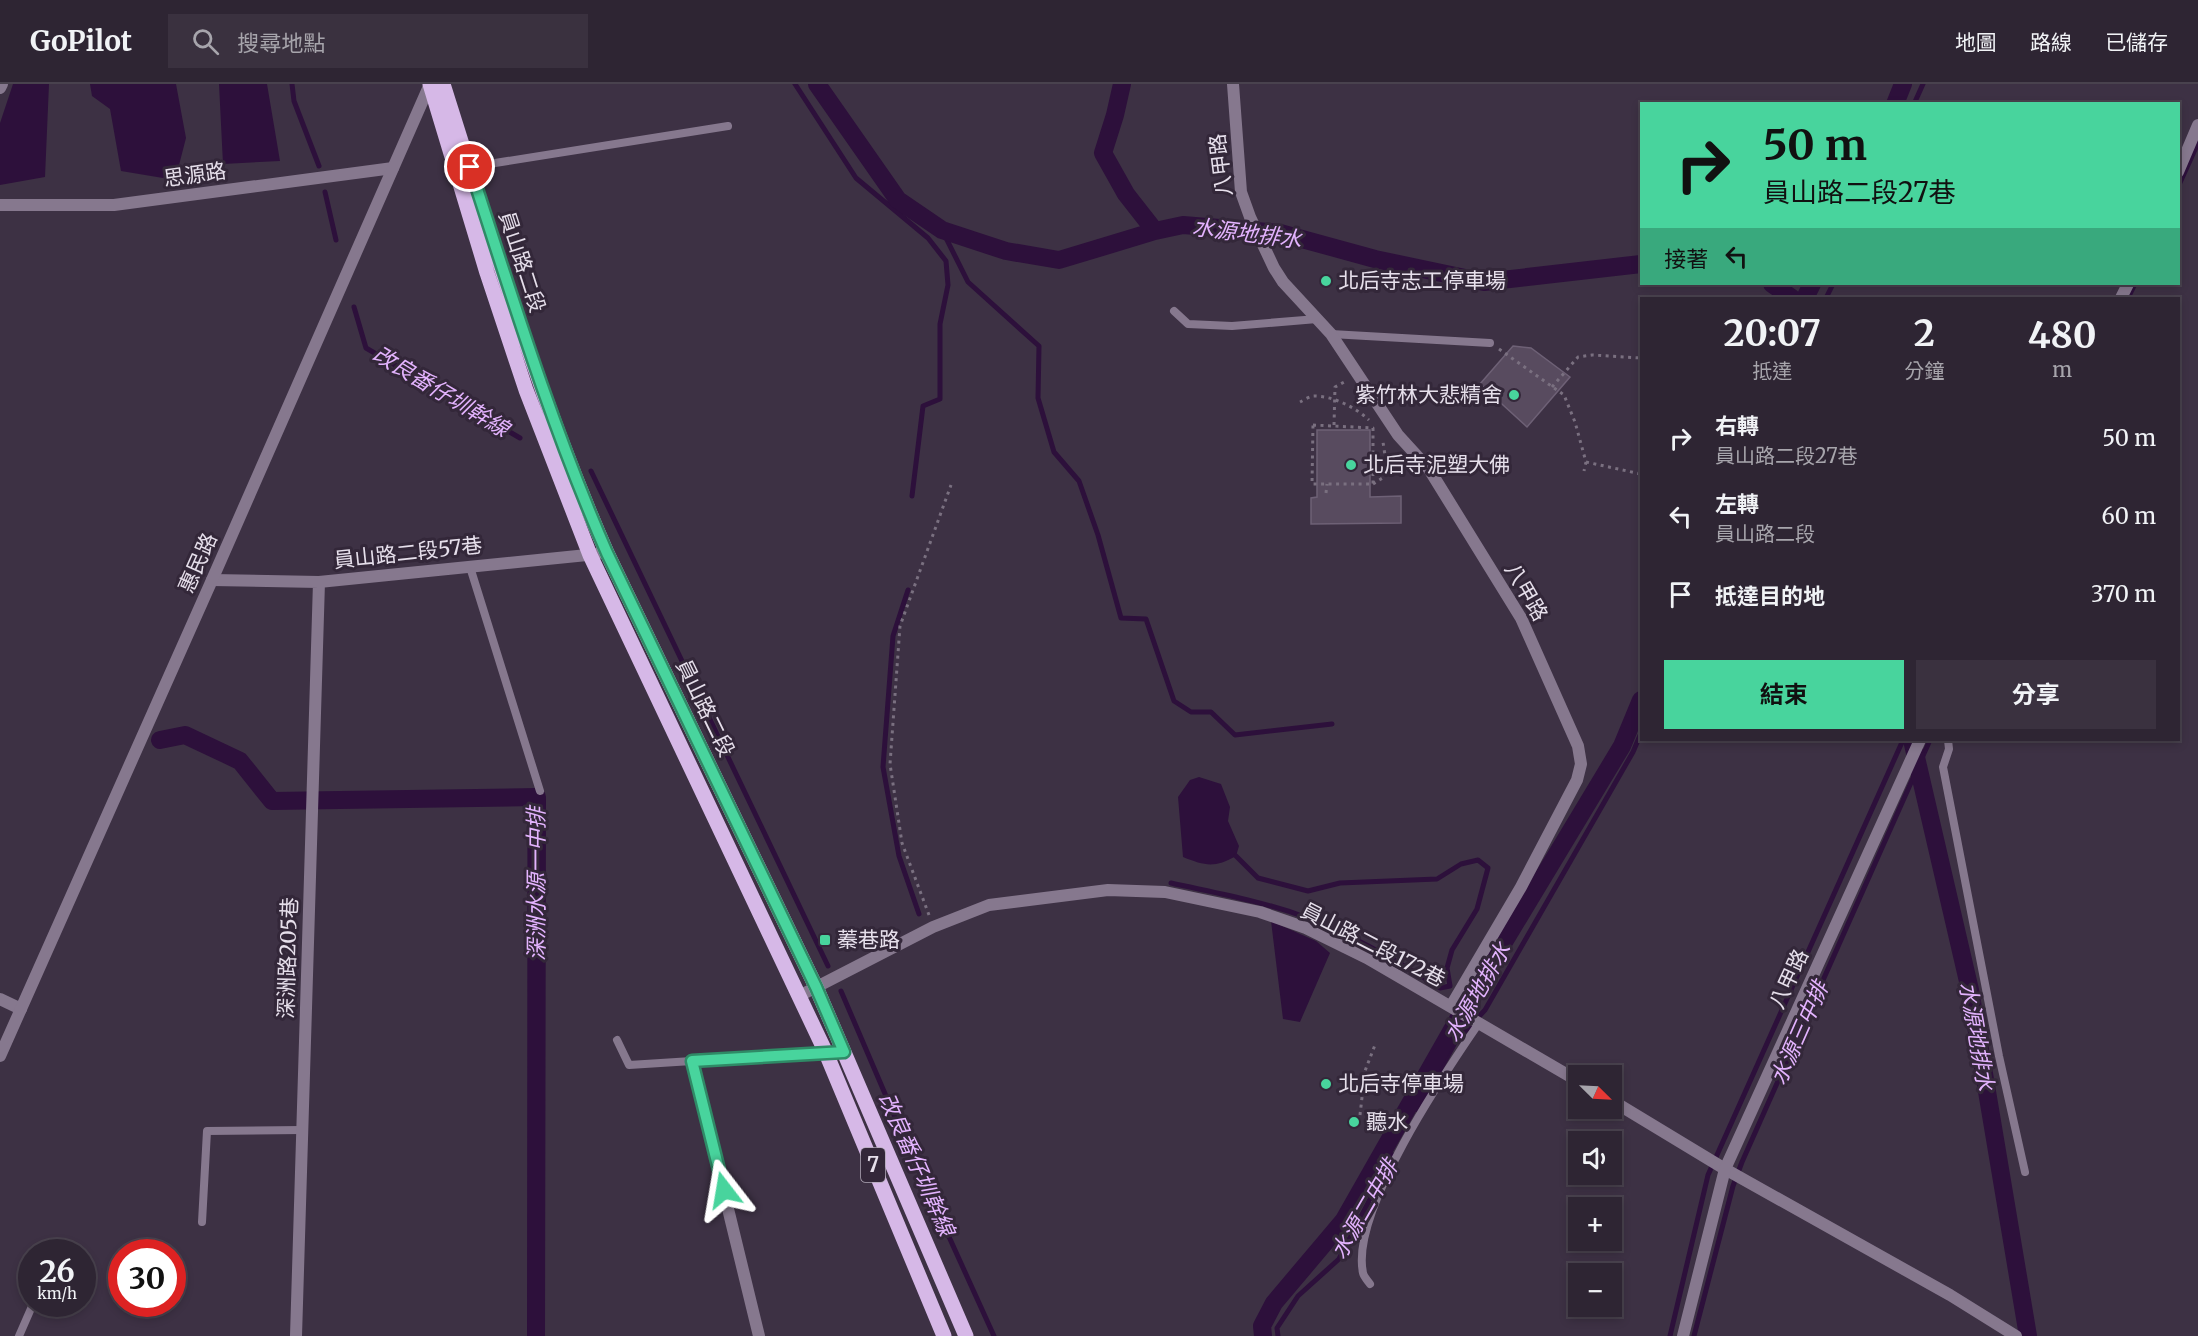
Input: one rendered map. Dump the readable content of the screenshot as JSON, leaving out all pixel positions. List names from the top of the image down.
{
  "streets": {
    "main road": ["員山路二段", "7"],
    "street": [
      "八甲路",
      "思源路",
      "員山路二段57巷",
      "惠民路",
      "員山路二段172巷",
      "深洲路205巷"
    ]
  },
  "crossings": [
    ["八甲路", "員山路二段172巷"],
    ["思源路", "惠民路"],
    ["員山路二段", "員山路二段57巷"],
    ["員山路二段", "惠民路"],
    ["員山路二段", "員山路二段172巷"],
    ["員山路二段57巷", "惠民路"],
    ["員山路二段57巷", "深洲路205巷"]
  ],
  "water": [
    "水源地排水",
    "改良番仔圳幹線",
    "深洲水源一中排",
    "水源三中排",
    "水源二中排"
  ],
  "places": {
    "other": [
      "北后寺志工停車場",
      "紫竹林大悲精舍",
      "北后寺泥塑大佛",
      "北后寺停車場",
      "聽水"
    ],
    "transit": ["蓁巷路"]
  },
  "north": "bottom right",
  "page": {
    "header": "GoPilot",
    "search": "搜尋地點",
    "nav": ["地圖", "路線", "已儲存"],
    "turn": ["50 m", "員山路二段27巷"],
    "then": "接著",
    "eta": [
      "20:07",
      "抵達",
      "2",
      "分鐘",
      "480",
      "m"
    ],
    "list": [
      {
        "name": "右轉",
        "note": "員山路二段27巷",
        "value": "50 m"
      },
      {
        "name": "左轉",
        "note": "員山路二段",
        "value": "60 m"
      },
      {
        "name": "抵達目的地",
        "value": "370 m"
      }
    ],
    "buttons": ["結束", "分享"],
    "map_buttons": ["+", "−"],
    "speed": "26 km/h",
    "limit": "30"
  }
}
